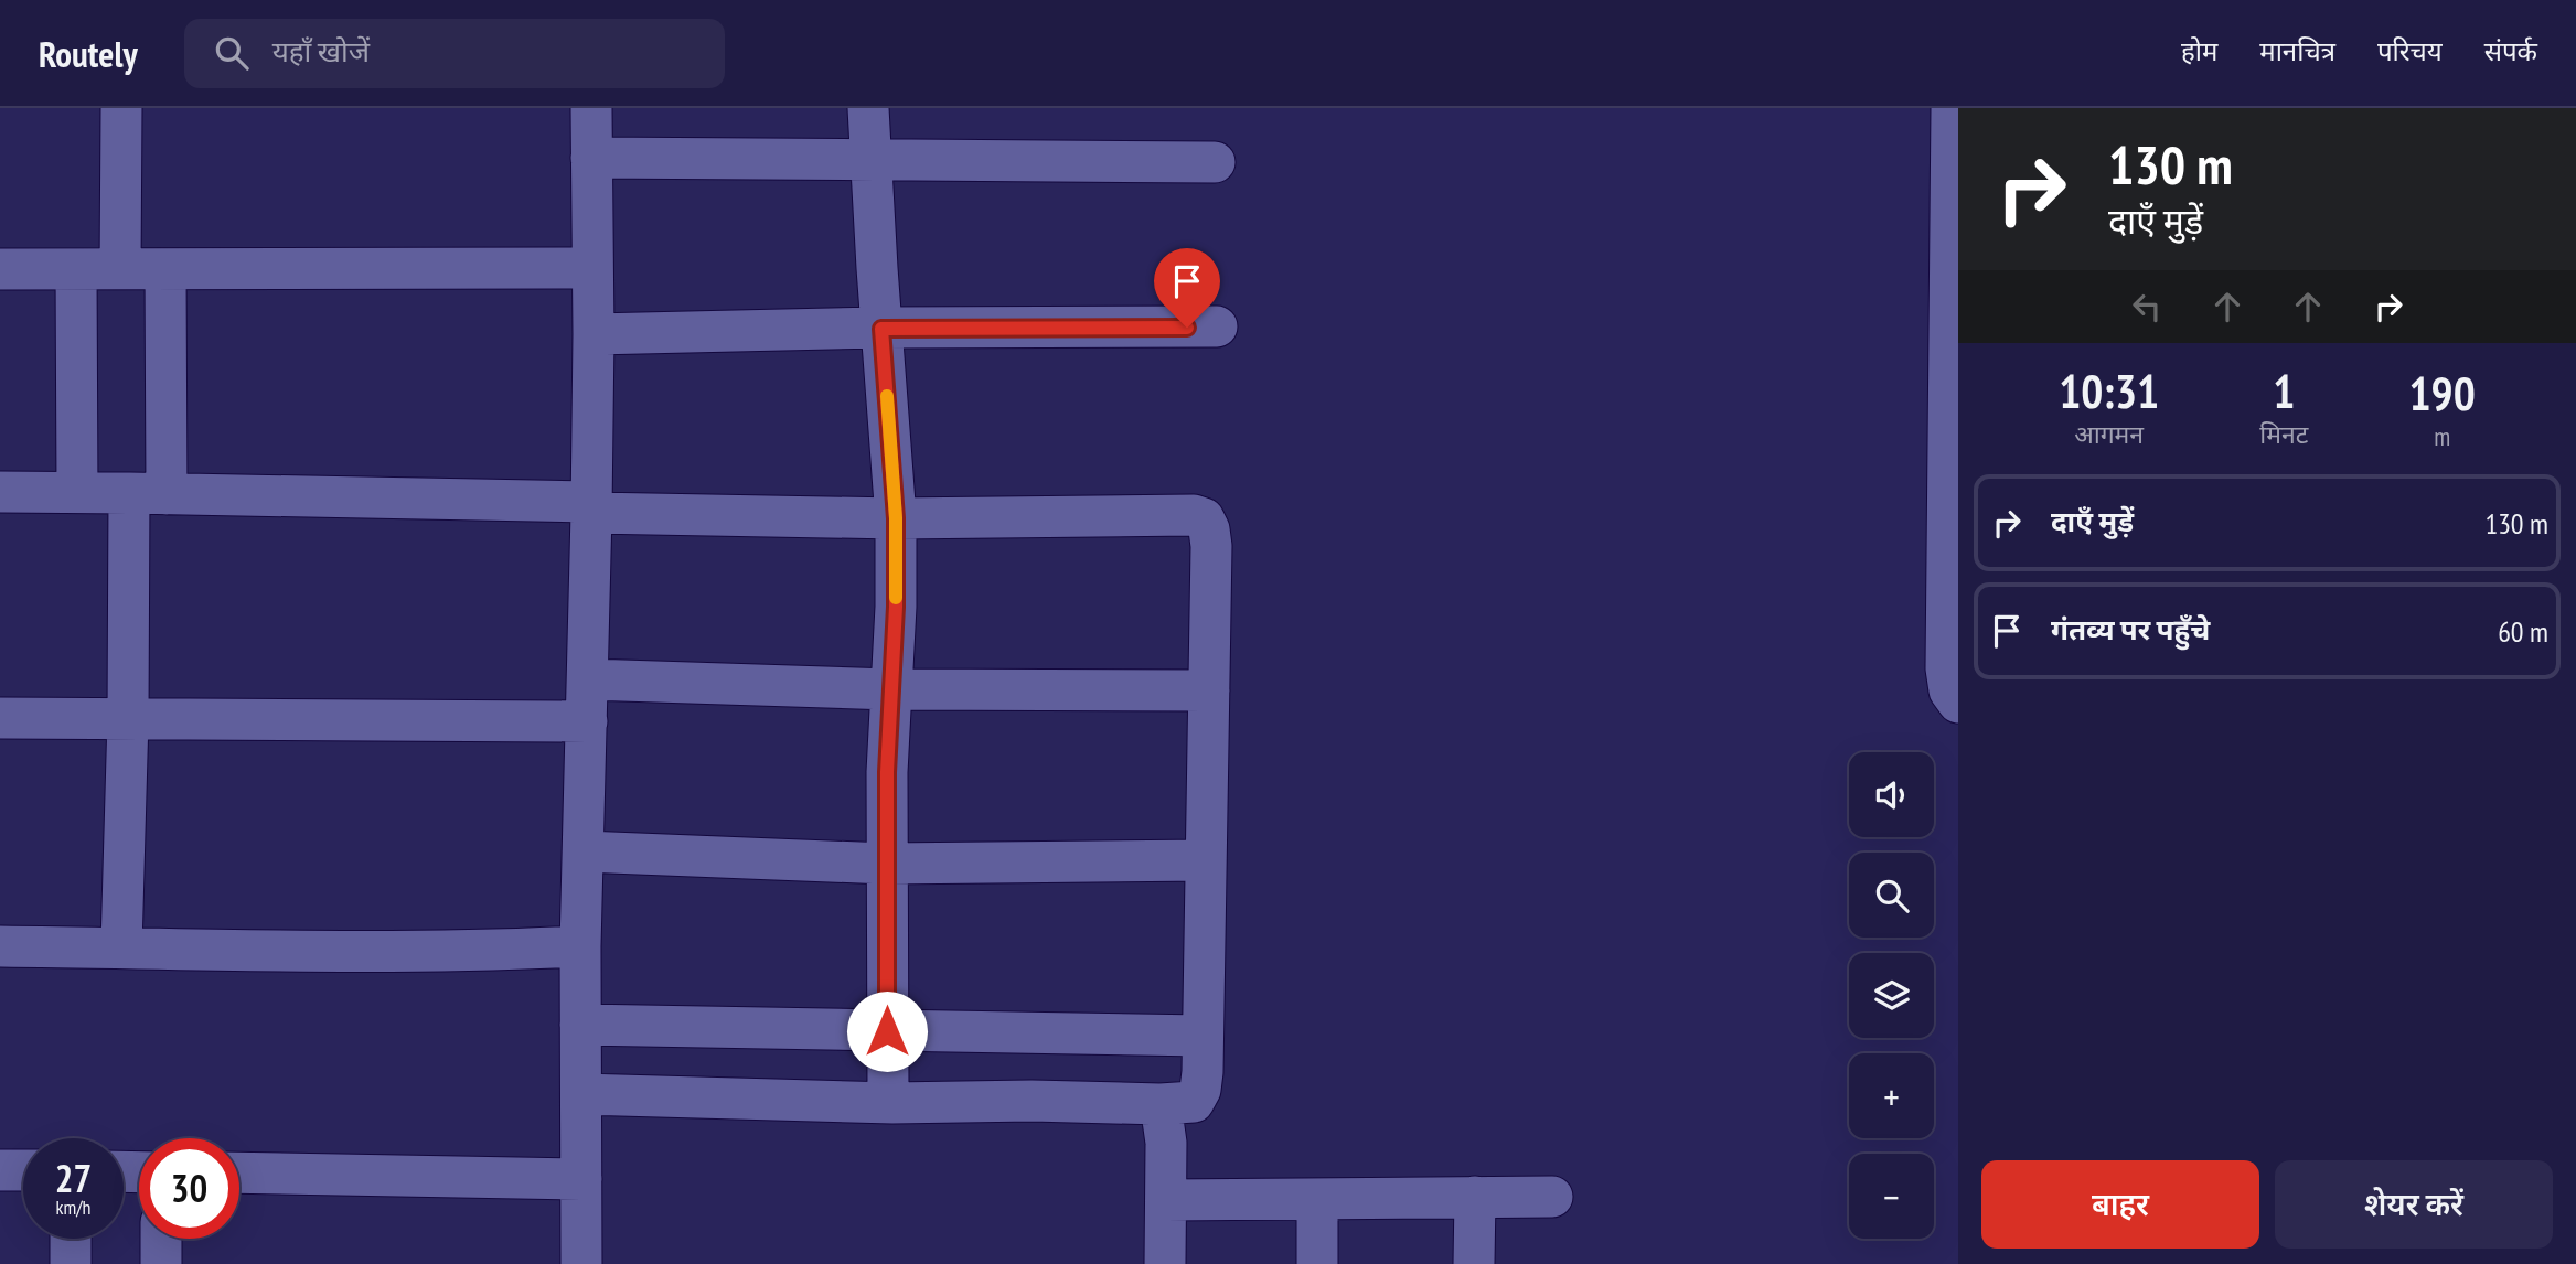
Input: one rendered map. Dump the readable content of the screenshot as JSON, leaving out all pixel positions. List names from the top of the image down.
{
  "page": {
    "header": "Routely",
    "search": "यहाँ खोजें",
    "nav": [
      "होम",
      "मानचित्र",
      "परिचय",
      "संपर्क"
    ],
    "turn": ["130 m", "दाएँ मुड़ें"],
    "eta": [
      "10:31",
      "आगमन",
      "1",
      "मिनट",
      "190",
      "m"
    ],
    "list": [
      {
        "name": "दाएँ मुड़ें",
        "value": "130 m"
      },
      {
        "name": "गंतव्य पर पहुँचे",
        "value": "60 m"
      }
    ],
    "map_buttons": ["+", "−"],
    "speed": "27 km/h",
    "limit": "30",
    "buttons": ["बाहर", "शेयर करें"]
  }
}
